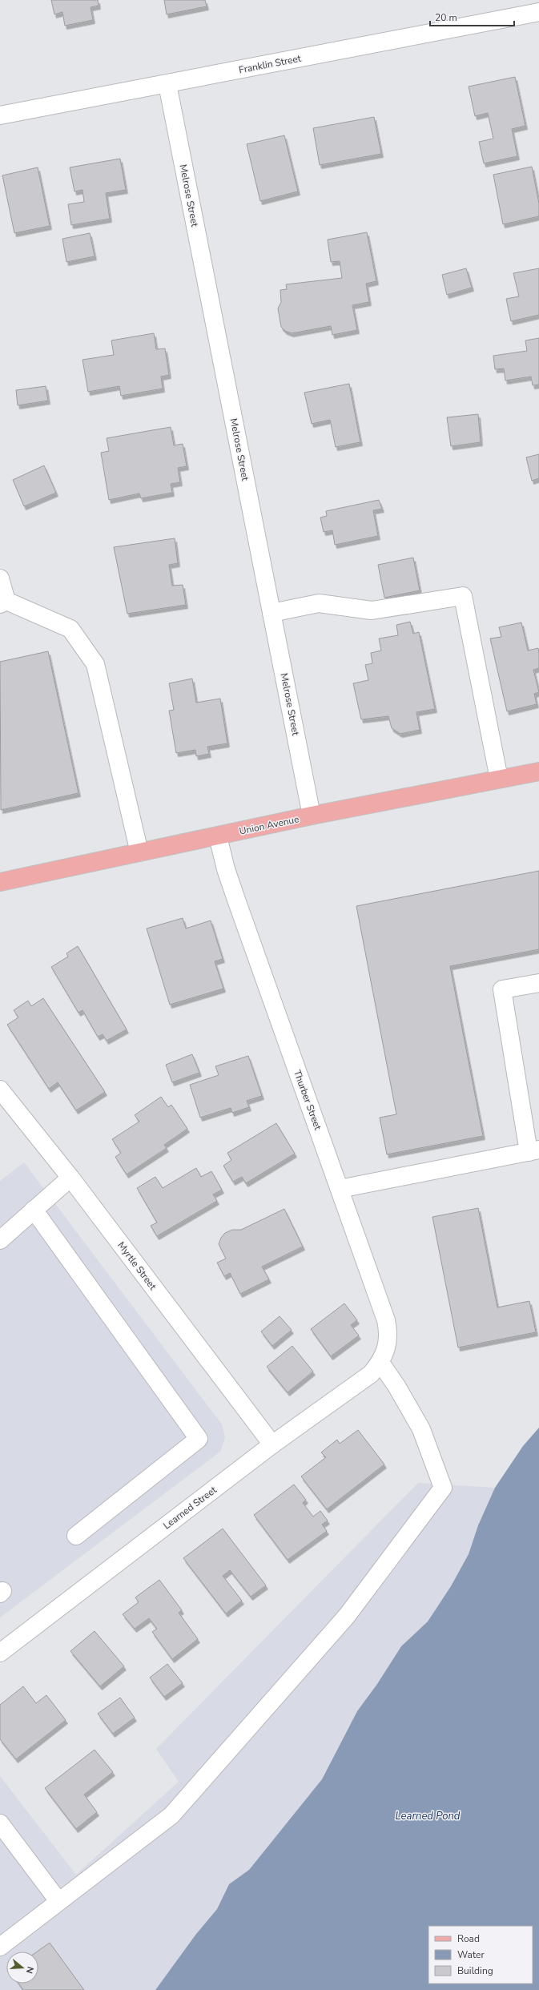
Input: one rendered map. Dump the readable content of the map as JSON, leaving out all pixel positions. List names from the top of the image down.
{
  "streets": {
    "main road": ["Union Avenue"],
    "street": [
      "Franklin Street",
      "Melrose Street",
      "Thurber Street",
      "Myrtle Street",
      "Learned Street"
    ]
  },
  "crossings": [
    ["Franklin Street", "Melrose Street"],
    ["Melrose Street", "Union Avenue"],
    ["Union Avenue", "Thurber Street"],
    ["Thurber Street", "Learned Street"],
    ["Myrtle Street", "Learned Street"]
  ],
  "water": ["Learned Pond"],
  "legend": ["Road", "Water", "Building"],
  "scale_bar": "20 m",
  "north": "right"
}
